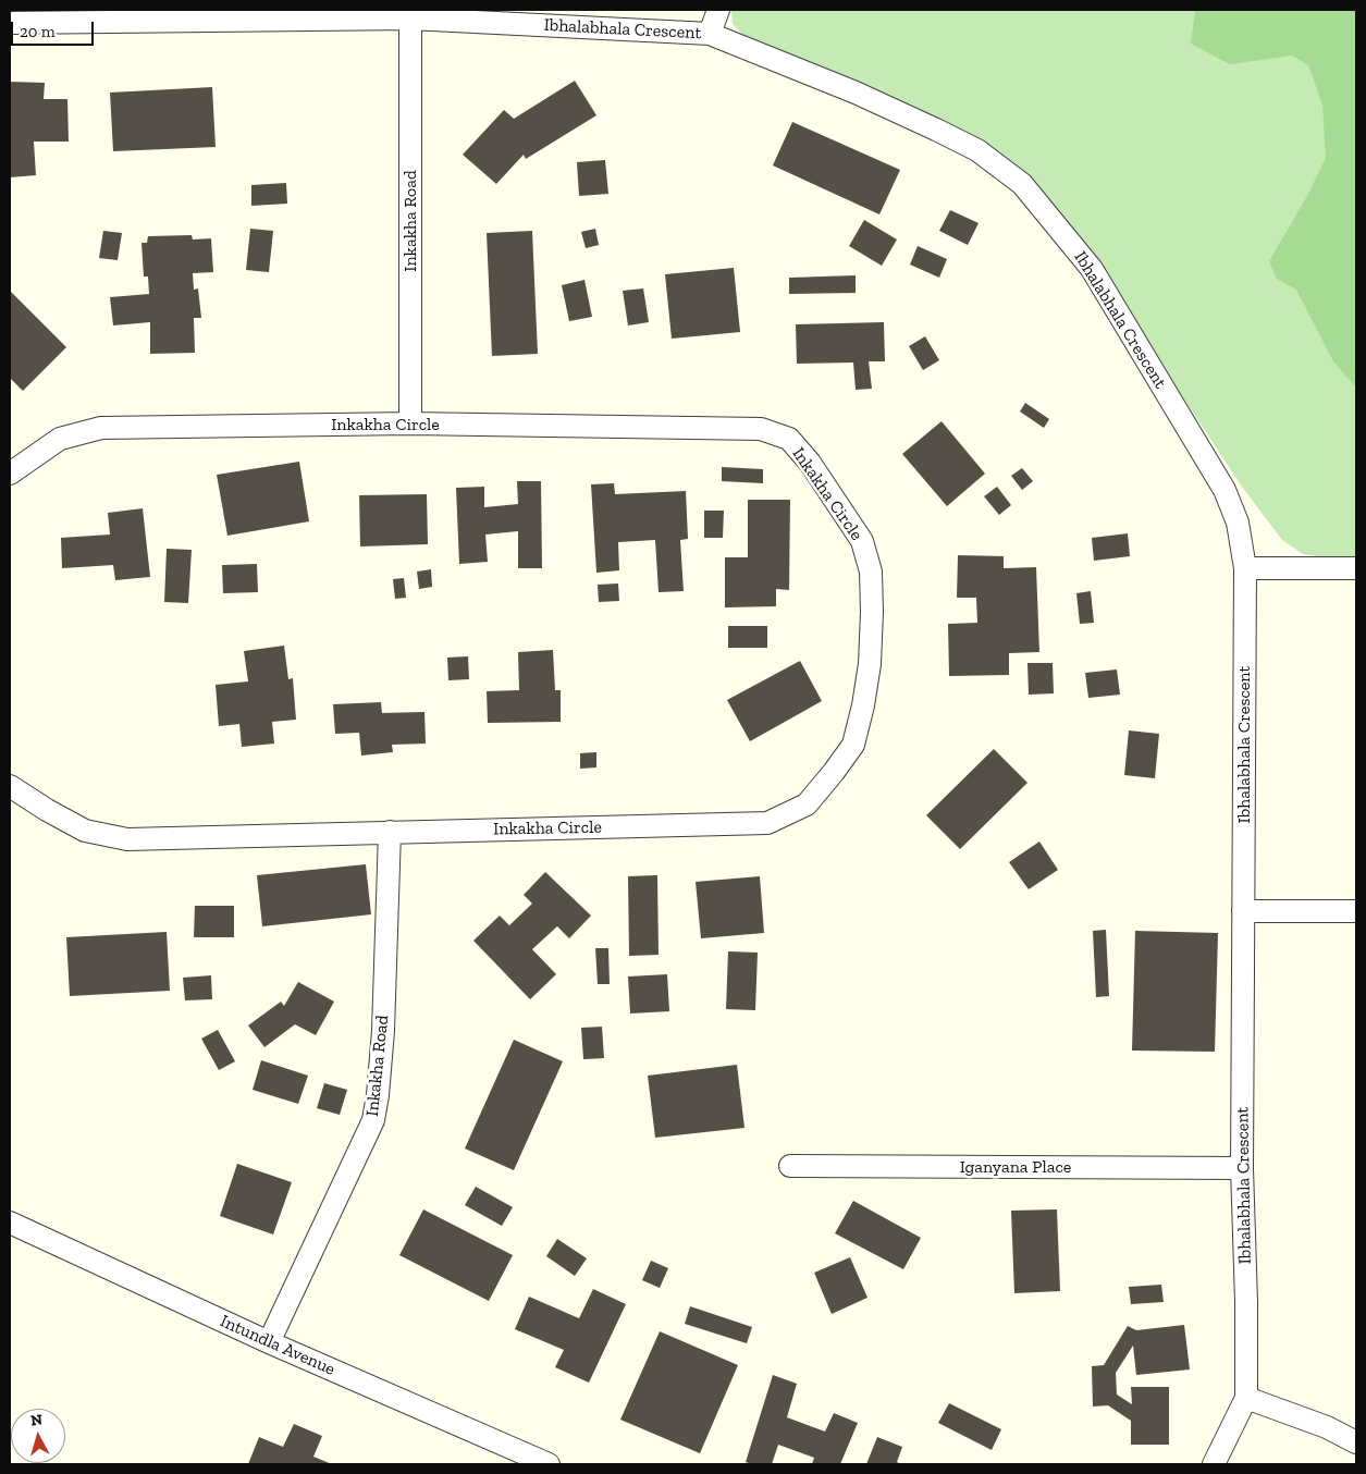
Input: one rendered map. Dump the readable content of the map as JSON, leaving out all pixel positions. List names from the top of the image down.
{
  "streets": {
    "street": [
      "Ibhalabhala Crescent",
      "Inkakha Road",
      "Inkakha Circle",
      "Iganyana Place",
      "Intundla Avenue"
    ]
  },
  "crossings": [
    ["Ibhalabhala Crescent", "Inkakha Road"],
    ["Ibhalabhala Crescent", "Iganyana Place"],
    ["Inkakha Road", "Inkakha Circle"],
    ["Inkakha Road", "Intundla Avenue"]
  ],
  "scale_bar": "20 m",
  "north": "top"
}
